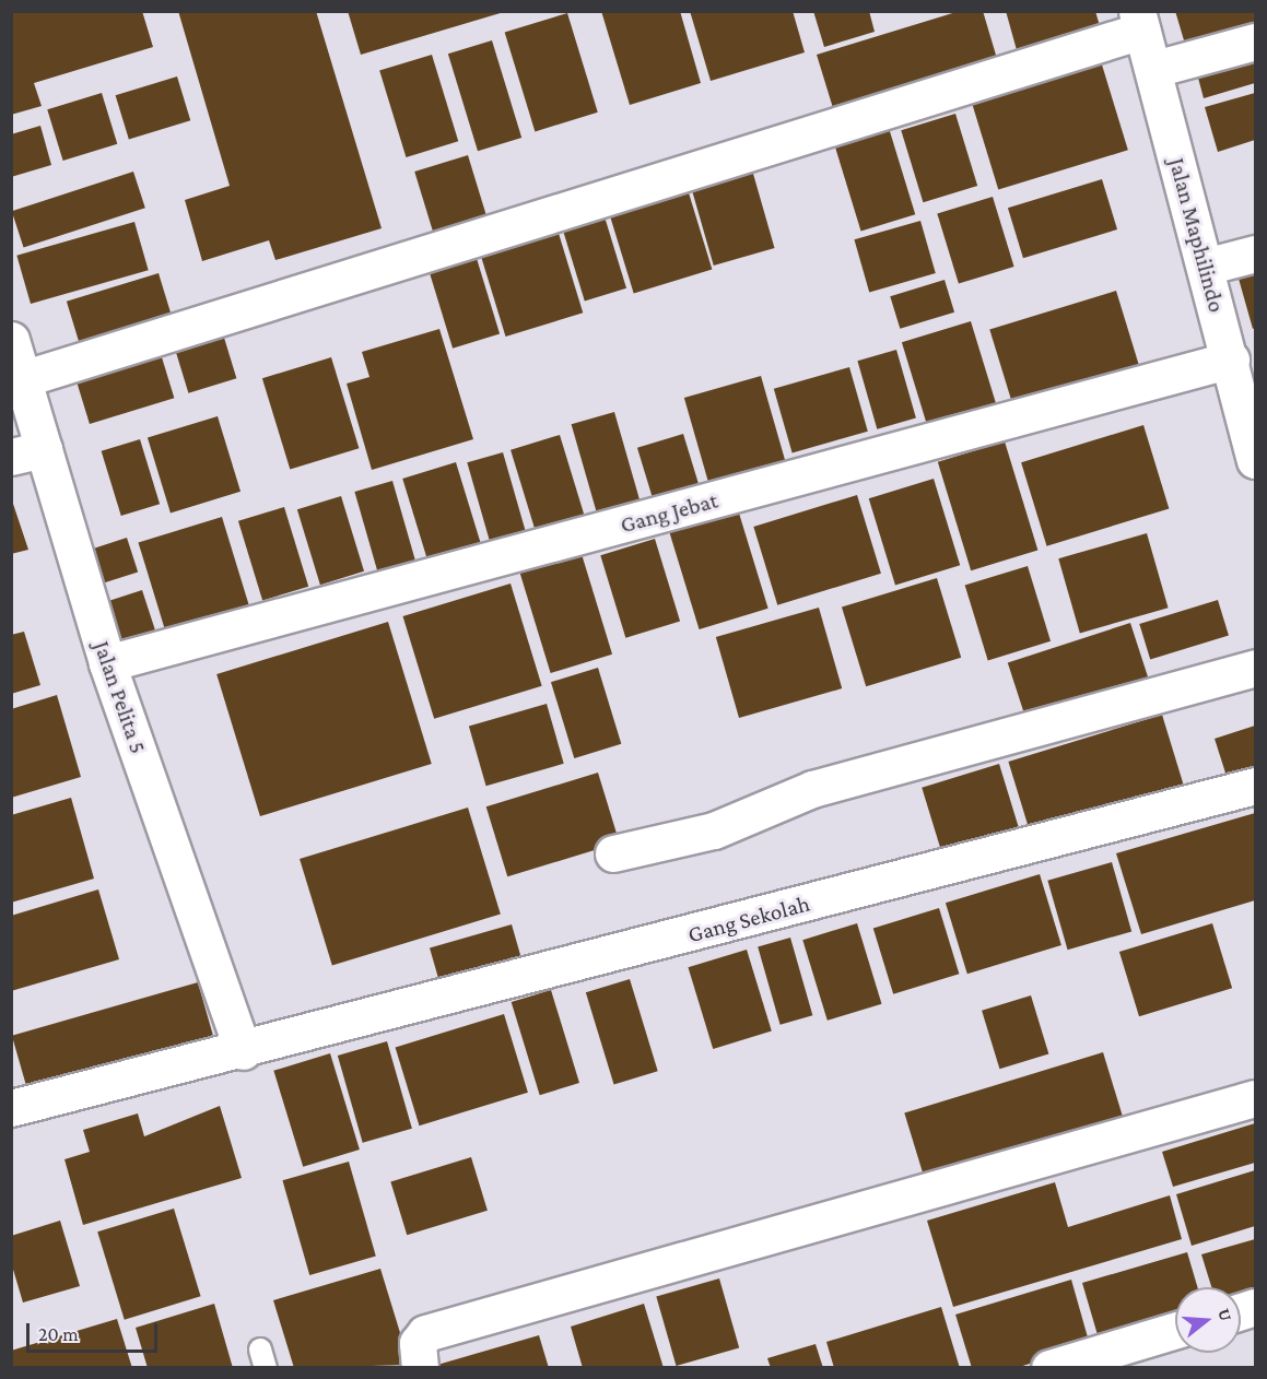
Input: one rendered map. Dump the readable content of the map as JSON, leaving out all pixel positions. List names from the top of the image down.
{
  "streets": {
    "street": [
      "Jalan Maphilindo",
      "Gang Jebat",
      "Jalan Pelita 5",
      "Gang Sekolah"
    ]
  },
  "crossings": [
    ["Jalan Maphilindo", "Gang Jebat"],
    ["Gang Jebat", "Jalan Pelita 5"],
    ["Jalan Pelita 5", "Gang Sekolah"]
  ],
  "scale_bar": "20 m",
  "north": "right"
}
